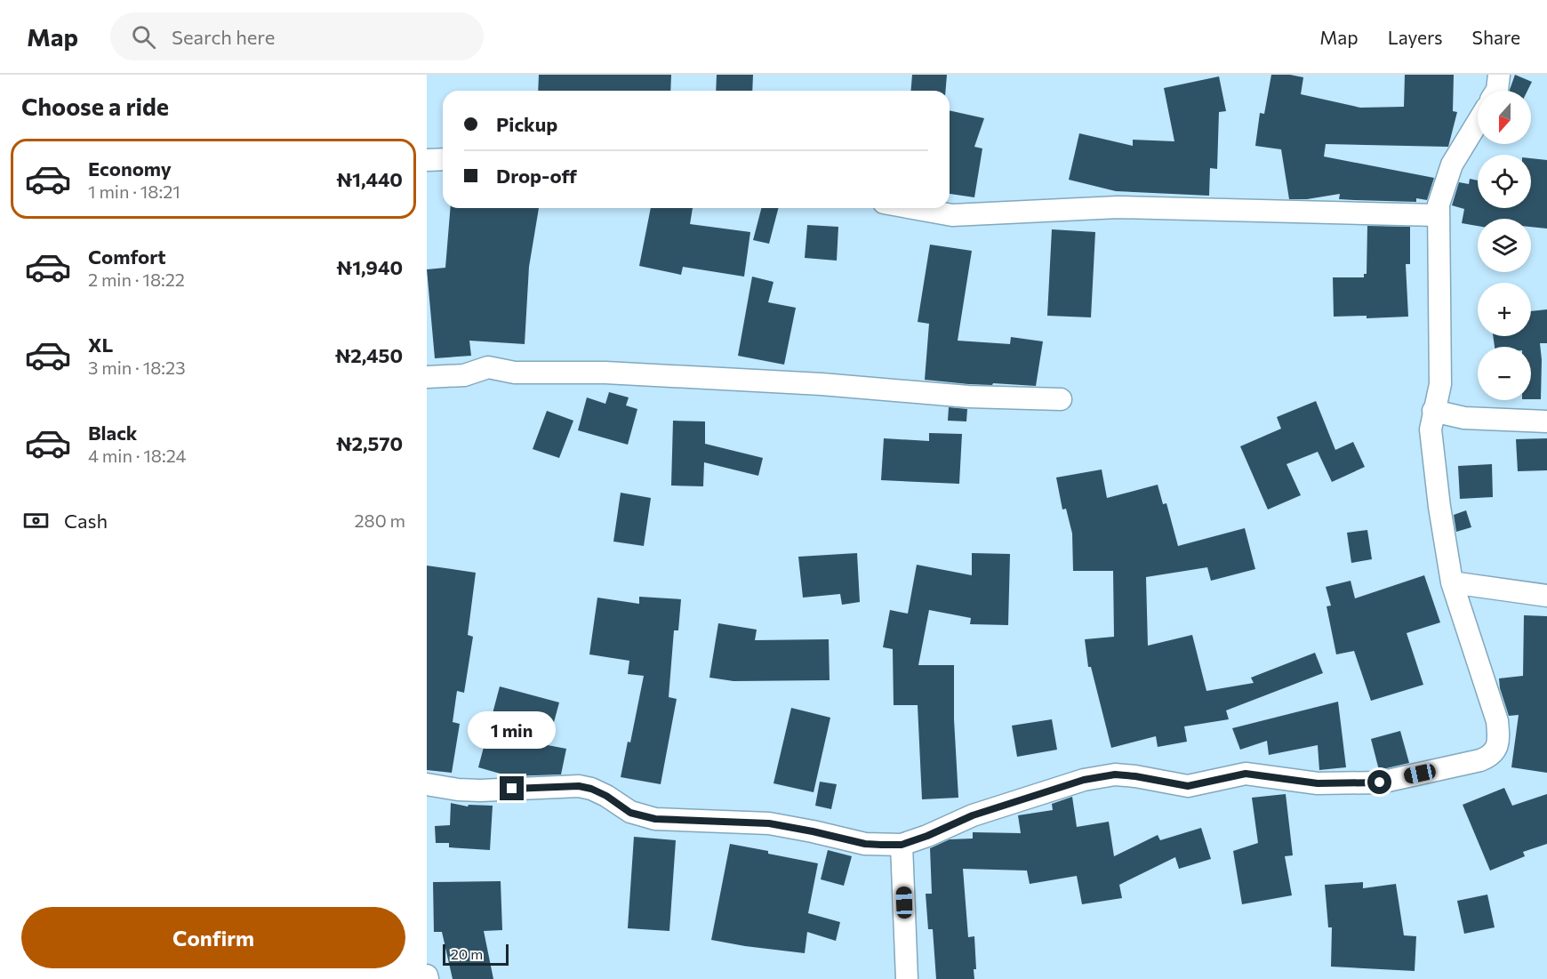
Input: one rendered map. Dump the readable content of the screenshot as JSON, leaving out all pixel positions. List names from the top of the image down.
{
  "scale_bar": "20 m",
  "north": "bottom",
  "page": {
    "header": "Map",
    "search": "Search here",
    "nav": ["Map", "Layers", "Share"],
    "heading": "Choose a ride",
    "map_buttons": ["+", "−"],
    "banner": ["Pickup", "Drop-off"],
    "list": [
      {
        "name": "Economy",
        "note": "1 min · 18:21",
        "value": "₦1,440"
      },
      {
        "name": "Comfort",
        "note": "2 min · 18:22",
        "value": "₦1,940"
      },
      {
        "name": "XL",
        "note": "3 min · 18:23",
        "value": "₦2,450"
      },
      {
        "name": "Black",
        "note": "4 min · 18:24",
        "value": "₦2,570"
      }
    ],
    "pay": ["Cash", "280 m"],
    "bubble": "1 min",
    "buttons": "Confirm",
    "scale": "20 m"
  }
}
